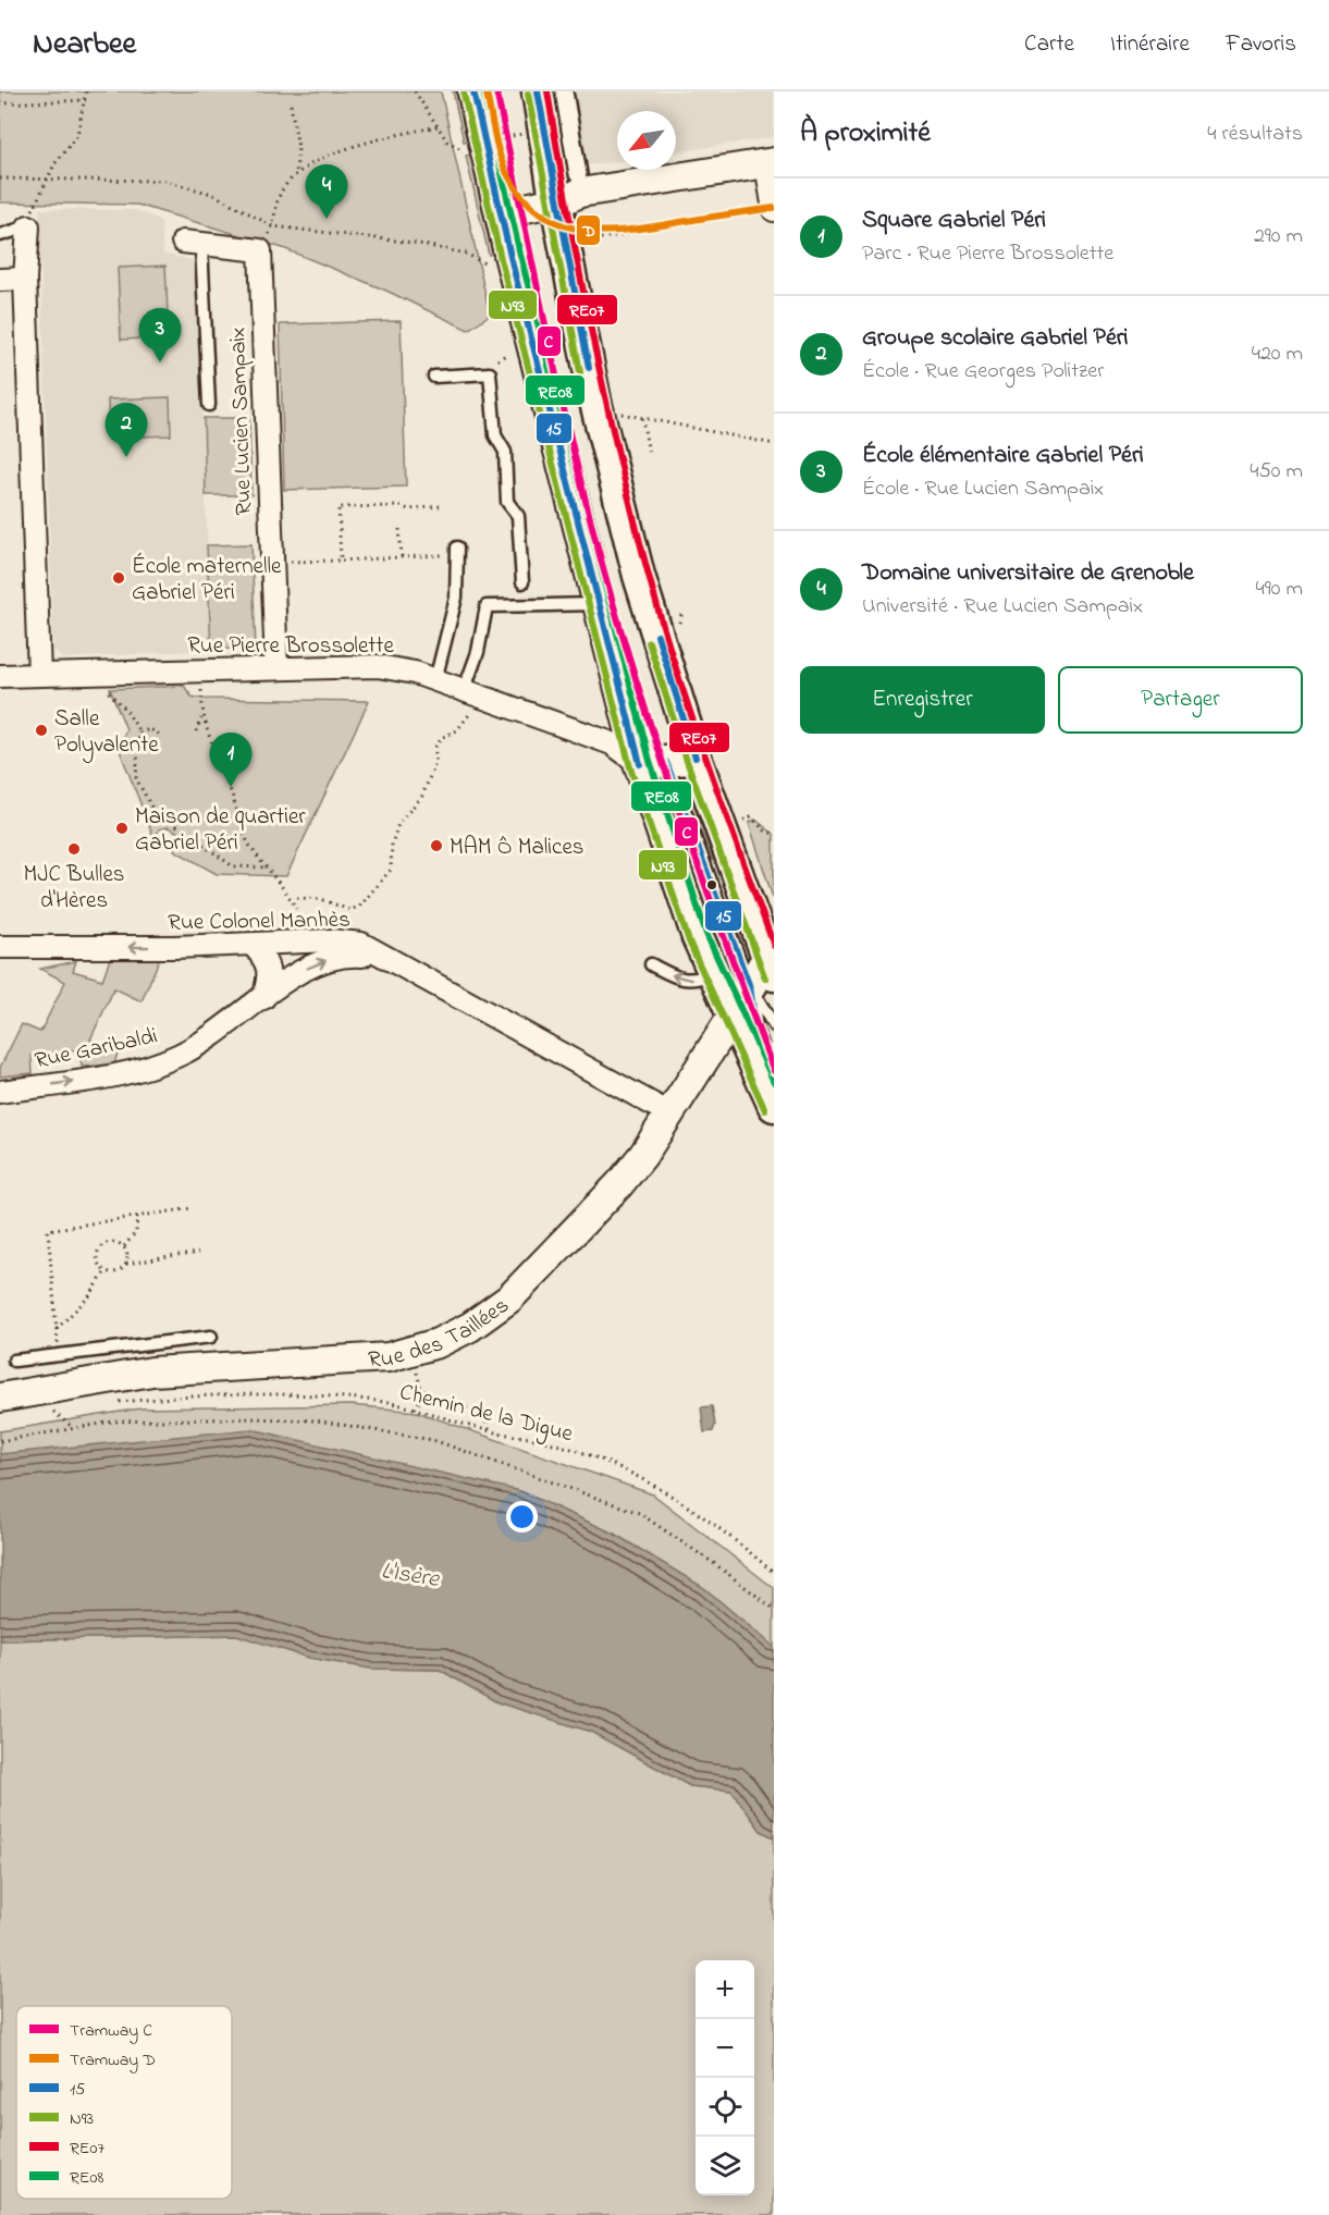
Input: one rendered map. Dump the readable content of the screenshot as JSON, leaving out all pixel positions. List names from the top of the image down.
{
  "streets": {
    "street": [
      "Rue Lucien Sampaix",
      "Rue Pierre Brossolette",
      "Rue Colonel Manhès",
      "Rue Garibaldi",
      "Rue des Taillées"
    ],
    "path": ["Chemin de la Digue"]
  },
  "crossings": [
    ["Rue Lucien Sampaix", "Rue Pierre Brossolette"],
    ["Rue Colonel Manhès", "Rue Garibaldi"],
    ["Rue Colonel Manhès", "Rue des Taillées"]
  ],
  "one_way": ["Rue Colonel Manhès", "Rue Garibaldi"],
  "water": ["L'Isère"],
  "places": [
    "École maternelle Gabriel Péri",
    "Salle Polyvalente",
    "Maison de quartier Gabriel Péri",
    "MAM Ô Malices",
    "MJC Bulles d'Hères"
  ],
  "lines": [
    "tram line C",
    "transit line 15",
    "transit line RE07",
    "transit line RE08",
    "tram line D",
    "transit line N93"
  ],
  "legend": [
    "Tramway C",
    "Tramway D",
    "15",
    "N93",
    "RE07",
    "RE08"
  ],
  "north": "bottom left",
  "page": {
    "header": "Nearbee",
    "nav": ["Carte", "Itinéraire", "Favoris"],
    "heading": ["À proximité", "4 résultats"],
    "pins": [
      "4",
      "3",
      "2",
      "1"
    ],
    "list": [
      {
        "mark": "1",
        "name": "Square Gabriel Péri",
        "note": "Parc · Rue Pierre Brossolette",
        "value": "290 m"
      },
      {
        "mark": "2",
        "name": "Groupe scolaire Gabriel Péri",
        "note": "École · Rue Georges Politzer",
        "value": "420 m"
      },
      {
        "mark": "3",
        "name": "École élémentaire Gabriel Péri",
        "note": "École · Rue Lucien Sampaix",
        "value": "450 m"
      },
      {
        "mark": "4",
        "name": "Domaine universitaire de Grenoble",
        "note": "Université · Rue Lucien Sampaix",
        "value": "490 m"
      }
    ],
    "buttons": ["Enregistrer", "Partager"],
    "map_buttons": ["+", "−"]
  }
}
